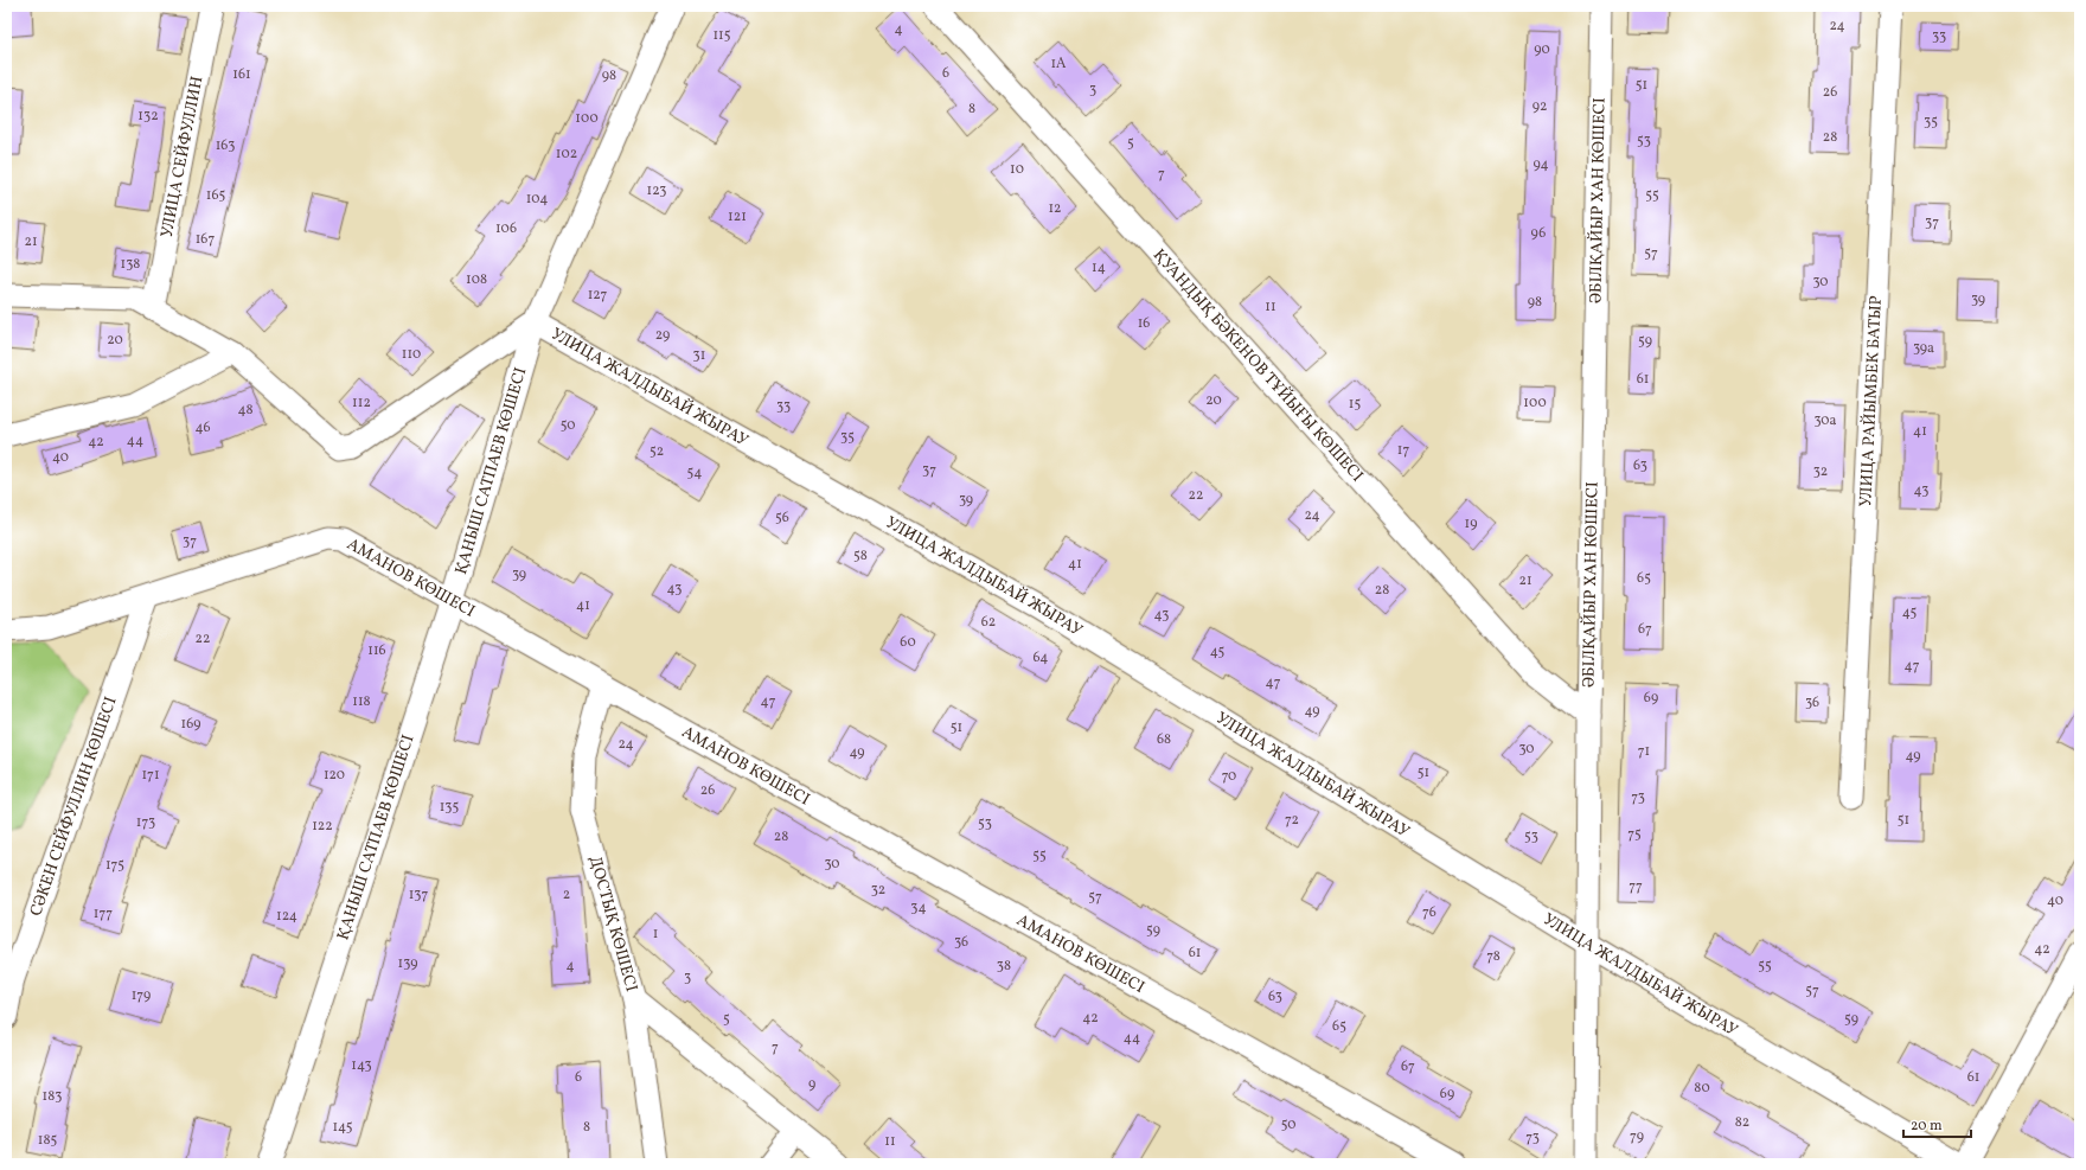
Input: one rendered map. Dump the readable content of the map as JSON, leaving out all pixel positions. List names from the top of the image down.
{
  "streets": {
    "street": [
      "УЛИЦА СЕЙФУЛЛИН",
      "ӘБІЛҚАЙЫР ХАН КӨШЕСІ",
      "ҚУАНДЫҚ БӘКЕНОВ ТҰЙЫҒЫ КӨШЕСІ",
      "УЛИЦА ЖАЛДЫБАЙ ЖЫРАУ",
      "УЛИЦА РАЙЫМБЕК БАТЫР",
      "ҚАНЫШ САТПАЕВ КӨШЕСІ",
      "АМАНОВ КӨШЕСІ",
      "СӘКЕН СЕЙФУЛЛИН КӨШЕСІ",
      "ДОСТЫҚ КӨШЕСІ"
    ]
  },
  "crossings": [
    ["УЛИЦА СЕЙФУЛЛИН", "УЛИЦА ЖАЛДЫБАЙ ЖЫРАУ"],
    ["ӘБІЛҚАЙЫР ХАН КӨШЕСІ", "ҚУАНДЫҚ БӘКЕНОВ ТҰЙЫҒЫ КӨШЕСІ"],
    ["ӘБІЛҚАЙЫР ХАН КӨШЕСІ", "УЛИЦА ЖАЛДЫБАЙ ЖЫРАУ"],
    ["УЛИЦА ЖАЛДЫБАЙ ЖЫРАУ", "ҚАНЫШ САТПАЕВ КӨШЕСІ"],
    ["ҚАНЫШ САТПАЕВ КӨШЕСІ", "АМАНОВ КӨШЕСІ"],
    ["АМАНОВ КӨШЕСІ", "СӘКЕН СЕЙФУЛЛИН КӨШЕСІ"],
    ["АМАНОВ КӨШЕСІ", "ДОСТЫҚ КӨШЕСІ"]
  ],
  "house_numbers": [
    "24",
    "4",
    "115",
    "33",
    "90",
    "1А",
    "6",
    "161",
    "98",
    "51",
    "3",
    "26",
    "92",
    "8",
    "132",
    "100",
    "35",
    "28",
    "53",
    "5",
    "163",
    "102",
    "94",
    "10",
    "7",
    "123",
    "165",
    "55",
    "104",
    "12",
    "121",
    "37",
    "106",
    "96",
    "167",
    "21",
    "57",
    "138",
    "14",
    "108",
    "30",
    "127",
    "39",
    "98",
    "11",
    "16",
    "29",
    "20",
    "59",
    "39а",
    "110",
    "31",
    "61",
    "20",
    "112",
    "100",
    "15",
    "33",
    "48",
    "30а",
    "50",
    "46",
    "41",
    "35",
    "44",
    "42",
    "17",
    "52",
    "40",
    "63",
    "37",
    "32",
    "54",
    "43",
    "22",
    "39",
    "24",
    "56",
    "19",
    "37",
    "58",
    "41",
    "39",
    "65",
    "21",
    "43",
    "28",
    "41",
    "45",
    "43",
    "62",
    "67",
    "22",
    "60",
    "116",
    "45",
    "64",
    "47",
    "47",
    "69",
    "118",
    "47",
    "36",
    "49",
    "169",
    "51",
    "68",
    "24",
    "30",
    "71",
    "49",
    "49",
    "51",
    "171",
    "120",
    "70",
    "26",
    "73",
    "135",
    "72",
    "51",
    "173",
    "53",
    "122",
    "75",
    "28",
    "53",
    "55",
    "30",
    "175",
    "77",
    "32",
    "137",
    "2",
    "57",
    "40",
    "34",
    "76",
    "177",
    "124",
    "59",
    "1",
    "36",
    "42",
    "61",
    "78",
    "139",
    "4",
    "38",
    "55",
    "3",
    "57",
    "179",
    "63",
    "42",
    "5",
    "59",
    "65",
    "44",
    "7",
    "143",
    "67",
    "6",
    "61",
    "9",
    "80",
    "69",
    "183",
    "82",
    "50",
    "145",
    "8",
    "79",
    "73",
    "185",
    "11"
  ],
  "scale_bar": "20 m"
}
